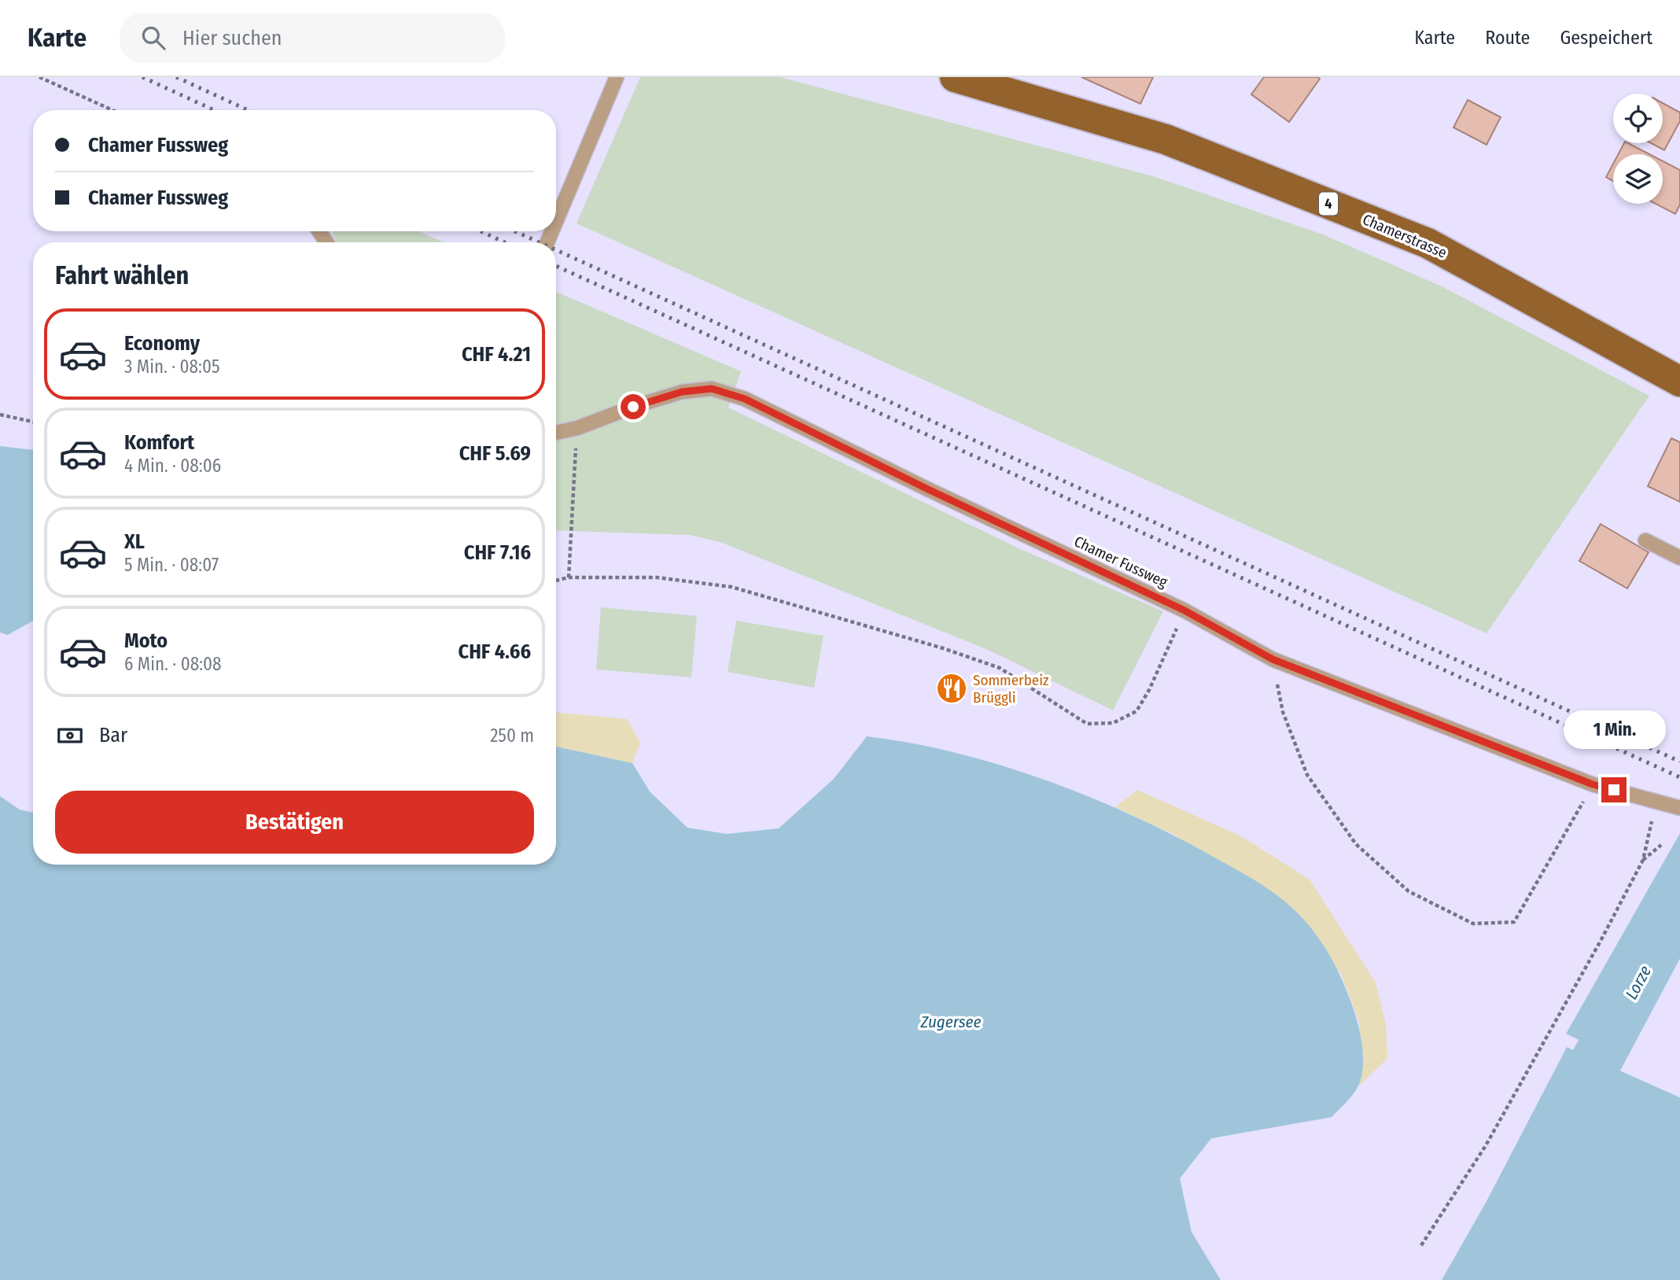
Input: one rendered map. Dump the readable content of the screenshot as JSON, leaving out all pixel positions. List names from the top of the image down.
{
  "streets": {
    "main road": ["4", "Chamerstrasse"],
    "lane": ["Chamer Fussweg"]
  },
  "water": ["Lorze", "Zugersee"],
  "places": {
    "restaurant": ["Sommerbeiz Brüggli"]
  },
  "page": {
    "header": "Karte",
    "search": "Hier suchen",
    "nav": ["Karte", "Route", "Gespeichert"],
    "banner": ["Chamer Fussweg", "Chamer Fussweg"],
    "heading": "Fahrt wählen",
    "list": [
      {
        "name": "Economy",
        "note": "3 Min. · 08:05",
        "value": "CHF 4.21"
      },
      {
        "name": "Komfort",
        "note": "4 Min. · 08:06",
        "value": "CHF 5.69"
      },
      {
        "name": "XL",
        "note": "5 Min. · 08:07",
        "value": "CHF 7.16"
      },
      {
        "name": "Moto",
        "note": "6 Min. · 08:08",
        "value": "CHF 4.66"
      }
    ],
    "pay": ["Bar", "250 m"],
    "bubble": "1 Min.",
    "buttons": "Bestätigen"
  }
}
